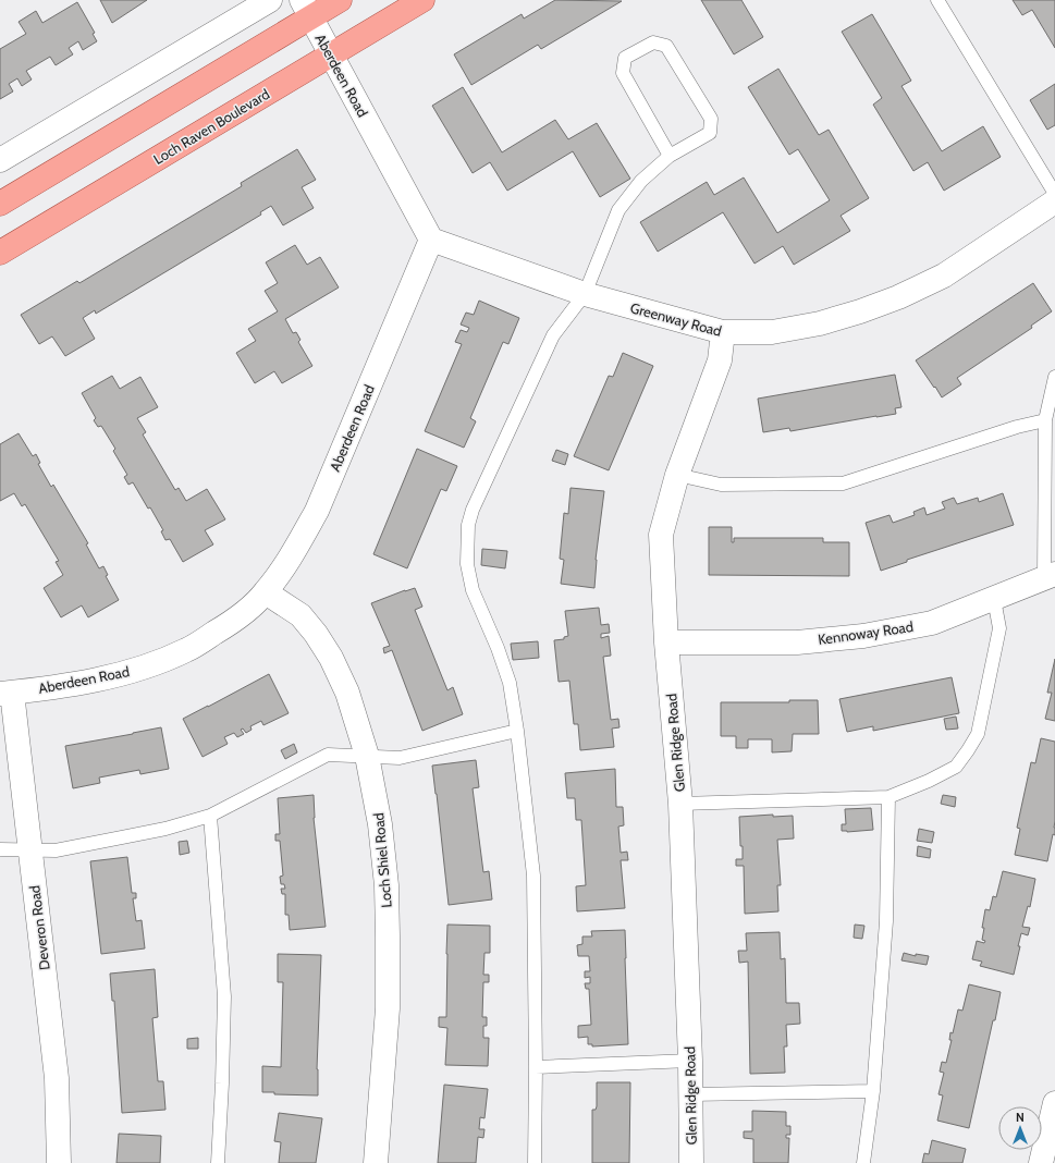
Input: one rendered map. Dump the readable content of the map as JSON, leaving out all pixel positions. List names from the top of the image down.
{
  "streets": {
    "main road": ["Loch Raven Boulevard"],
    "street": [
      "Aberdeen Road",
      "Greenway Road",
      "Kennoway Road",
      "Glen Ridge Road",
      "Loch Shiel Road",
      "Deveron Road"
    ]
  },
  "crossings": [
    ["Aberdeen Road", "Loch Raven Boulevard"],
    ["Aberdeen Road", "Greenway Road"],
    ["Aberdeen Road", "Loch Shiel Road"],
    ["Aberdeen Road", "Deveron Road"],
    ["Greenway Road", "Glen Ridge Road"],
    ["Kennoway Road", "Glen Ridge Road"]
  ],
  "north": "top"
}
